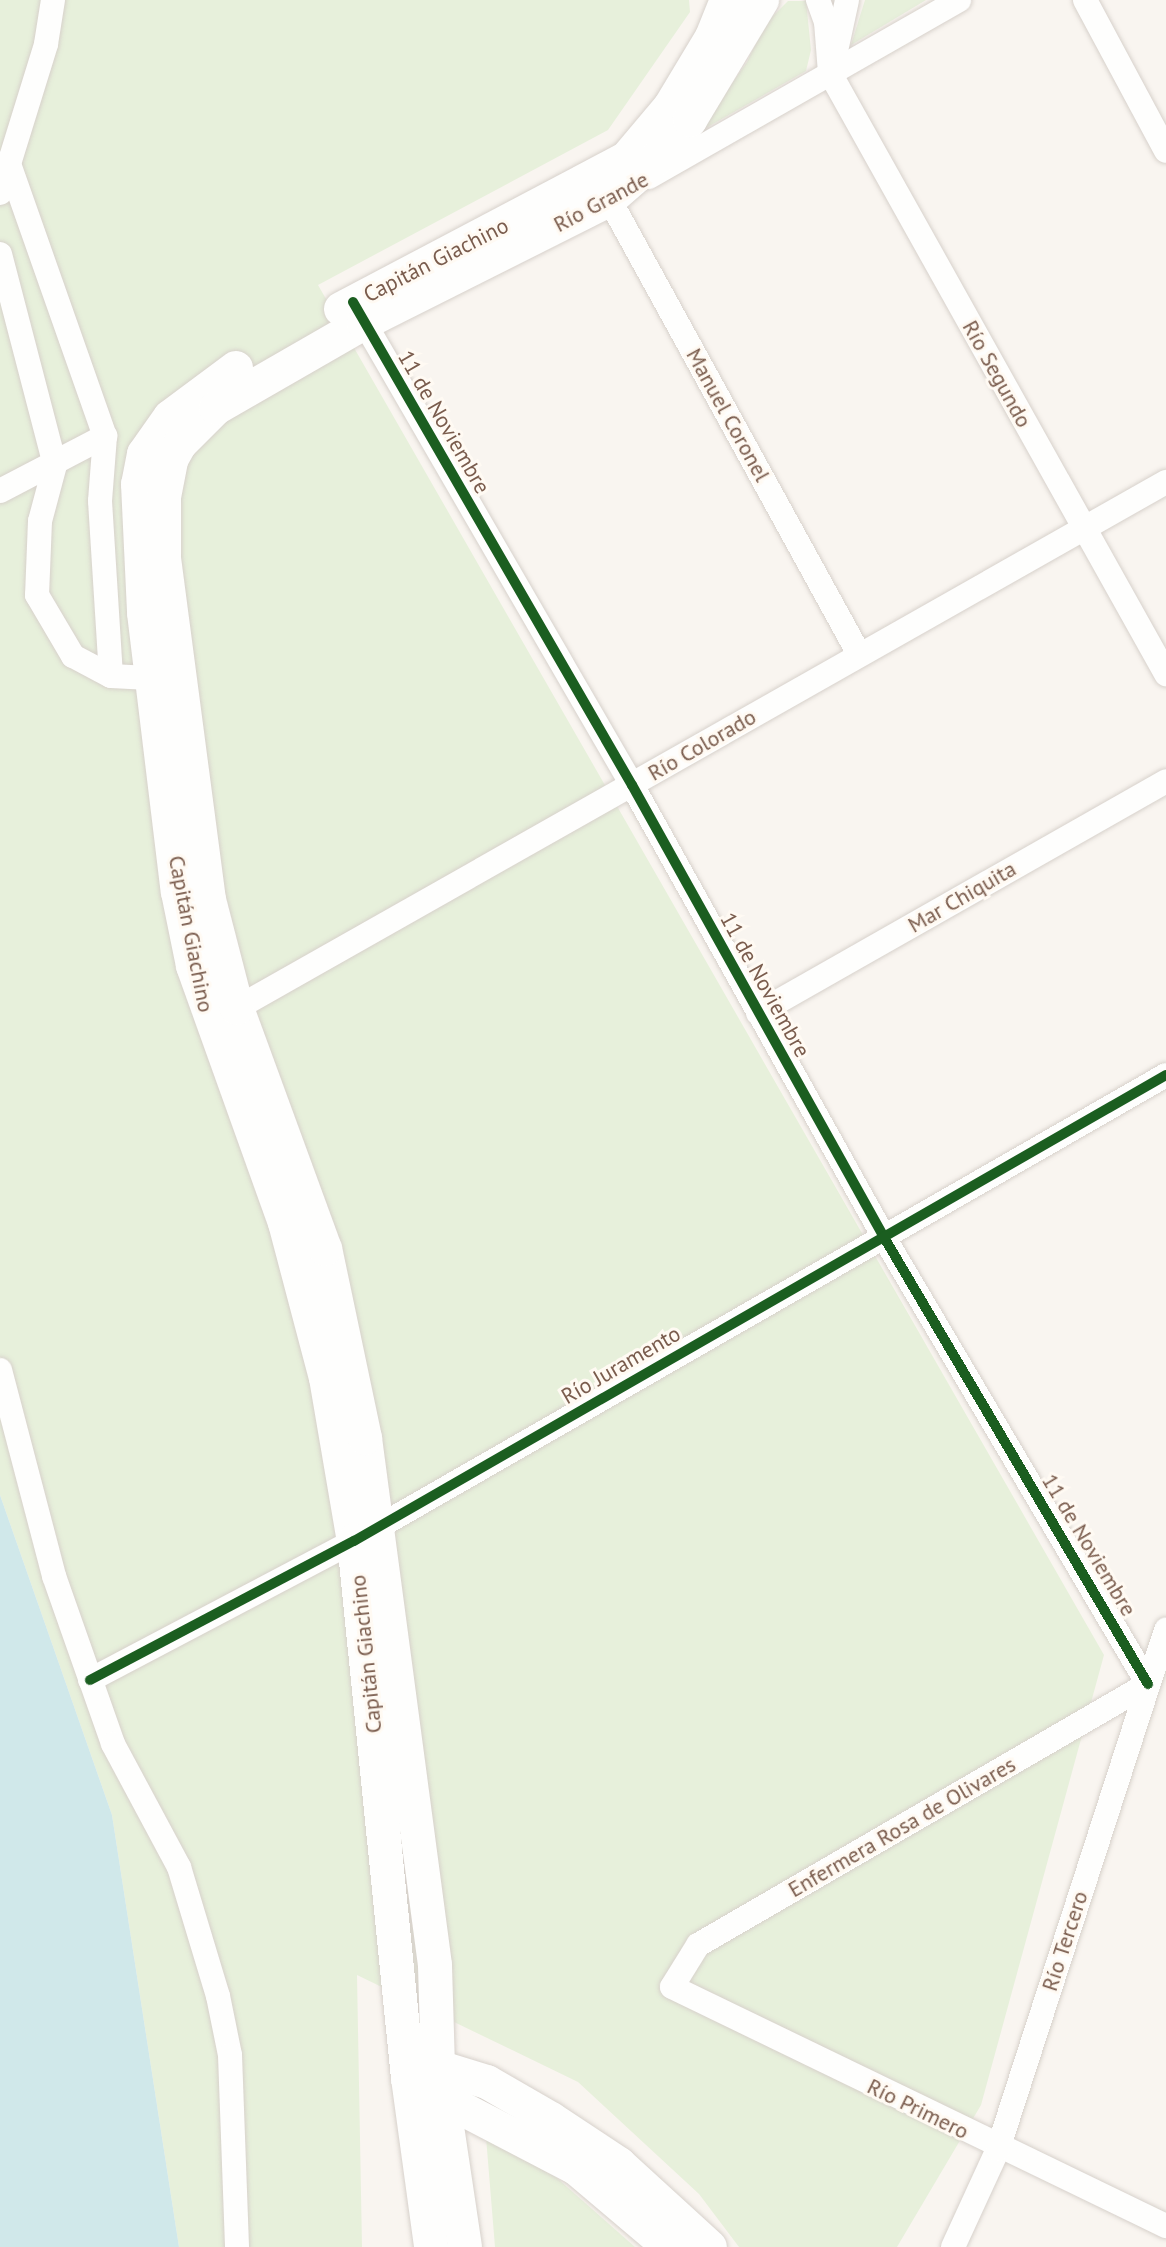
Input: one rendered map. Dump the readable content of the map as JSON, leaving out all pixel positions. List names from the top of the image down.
{
  "streets": {
    "main road": ["Río Grande", "Capitán Giachino"],
    "street": [
      "Río Segundo",
      "Manuel Coronel",
      "11 de Noviembre",
      "Río Colorado",
      "Mar Chiquita",
      "Río Juramento",
      "Enfermera Rosa de Olivares",
      "Río Tercero",
      "Río Primero"
    ]
  },
  "crossings": [
    ["Río Grande", "Capitán Giachino"],
    ["Río Grande", "Río Segundo"],
    ["Río Grande", "Manuel Coronel"],
    ["Río Grande", "11 de Noviembre"],
    ["Capitán Giachino", "11 de Noviembre"],
    ["Capitán Giachino", "Río Colorado"],
    ["Capitán Giachino", "Río Juramento"],
    ["Río Segundo", "Río Colorado"],
    ["Manuel Coronel", "Río Colorado"],
    ["11 de Noviembre", "Río Colorado"],
    ["11 de Noviembre", "Mar Chiquita"],
    ["11 de Noviembre", "Río Juramento"],
    ["11 de Noviembre", "Enfermera Rosa de Olivares"],
    ["11 de Noviembre", "Río Tercero"],
    ["Enfermera Rosa de Olivares", "Río Tercero"],
    ["Enfermera Rosa de Olivares", "Río Primero"],
    ["Río Tercero", "Río Primero"]
  ]
}
